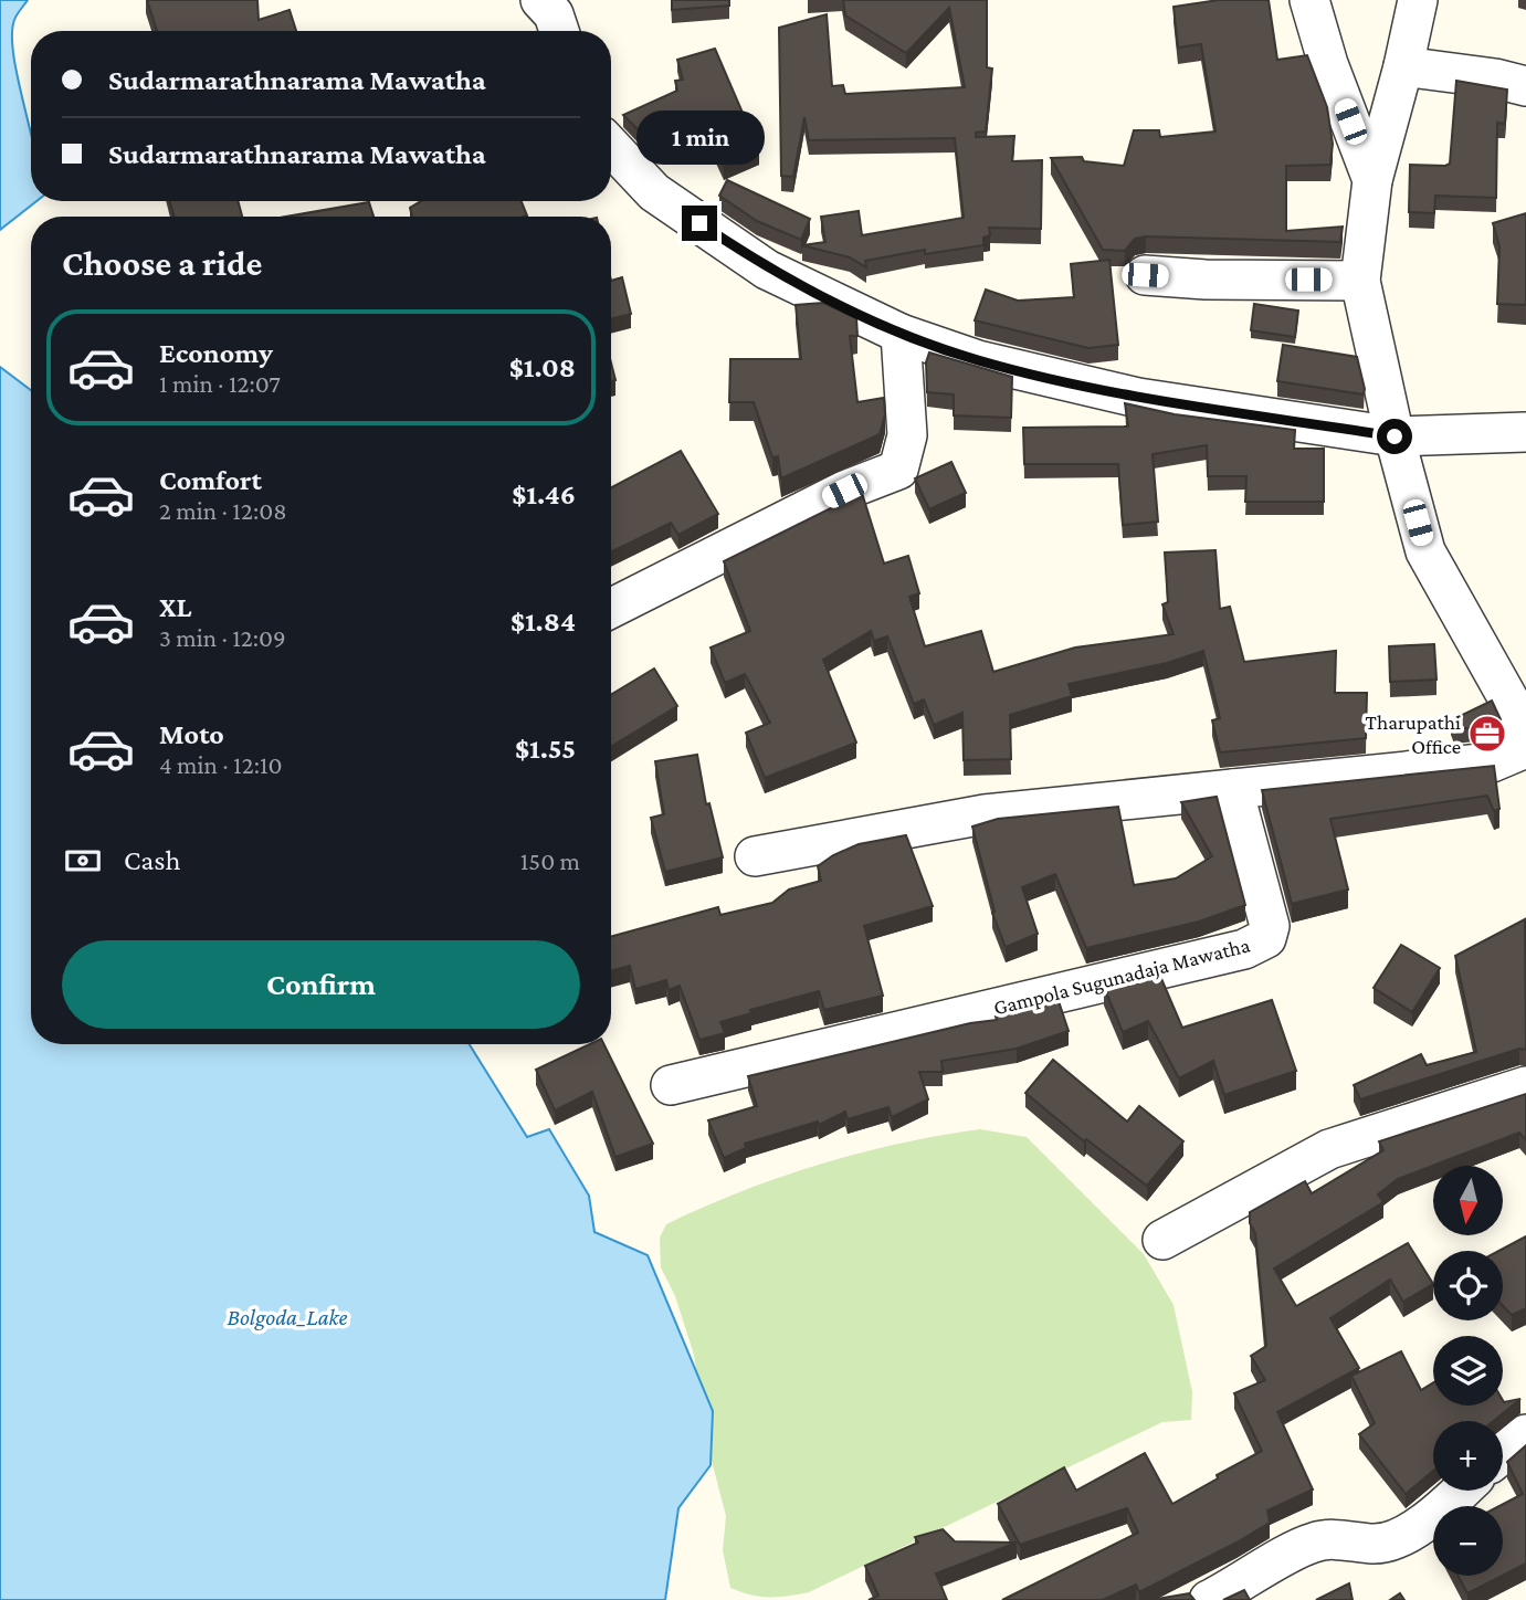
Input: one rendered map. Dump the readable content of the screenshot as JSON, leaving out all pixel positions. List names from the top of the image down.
{
  "streets": {
    "street": ["Gampola Sugunadaja Mawatha"]
  },
  "water": ["Bolgoda_Lake"],
  "places": {
    "office": ["Tharupathi Office"]
  },
  "north": "bottom",
  "page": {
    "banner": ["Sudarmarathnarama Mawatha", "Sudarmarathnarama Mawatha"],
    "bubble": "1 min",
    "heading": "Choose a ride",
    "list": [
      {
        "name": "Economy",
        "note": "1 min · 12:07",
        "value": "$1.08"
      },
      {
        "name": "Comfort",
        "note": "2 min · 12:08",
        "value": "$1.46"
      },
      {
        "name": "XL",
        "note": "3 min · 12:09",
        "value": "$1.84"
      },
      {
        "name": "Moto",
        "note": "4 min · 12:10",
        "value": "$1.55"
      }
    ],
    "pay": ["Cash", "150 m"],
    "buttons": "Confirm",
    "map_buttons": ["+", "−"]
  }
}
